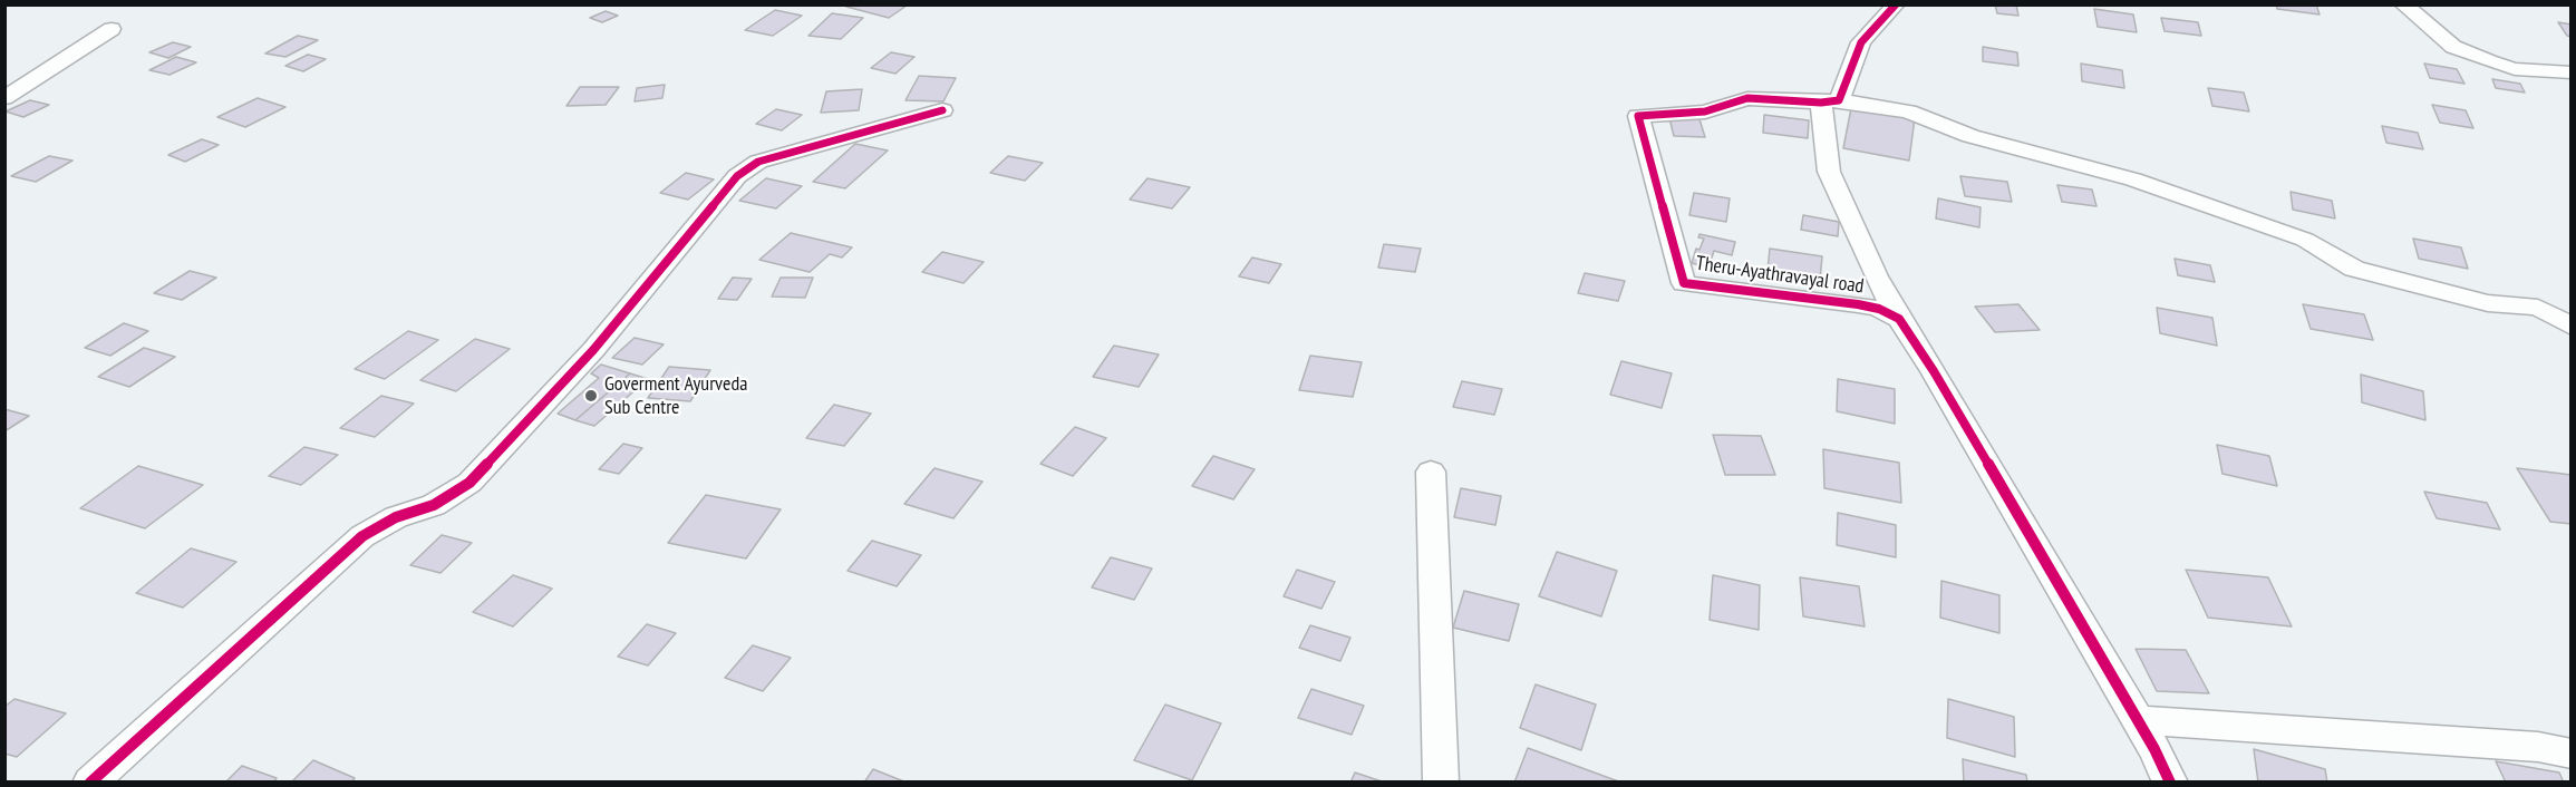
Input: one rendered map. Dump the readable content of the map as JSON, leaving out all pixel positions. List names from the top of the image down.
{
  "streets": {
    "street": ["Theru-Ayathravayal road"]
  },
  "places": ["Goverment Ayurveda Sub Centre"]
}
